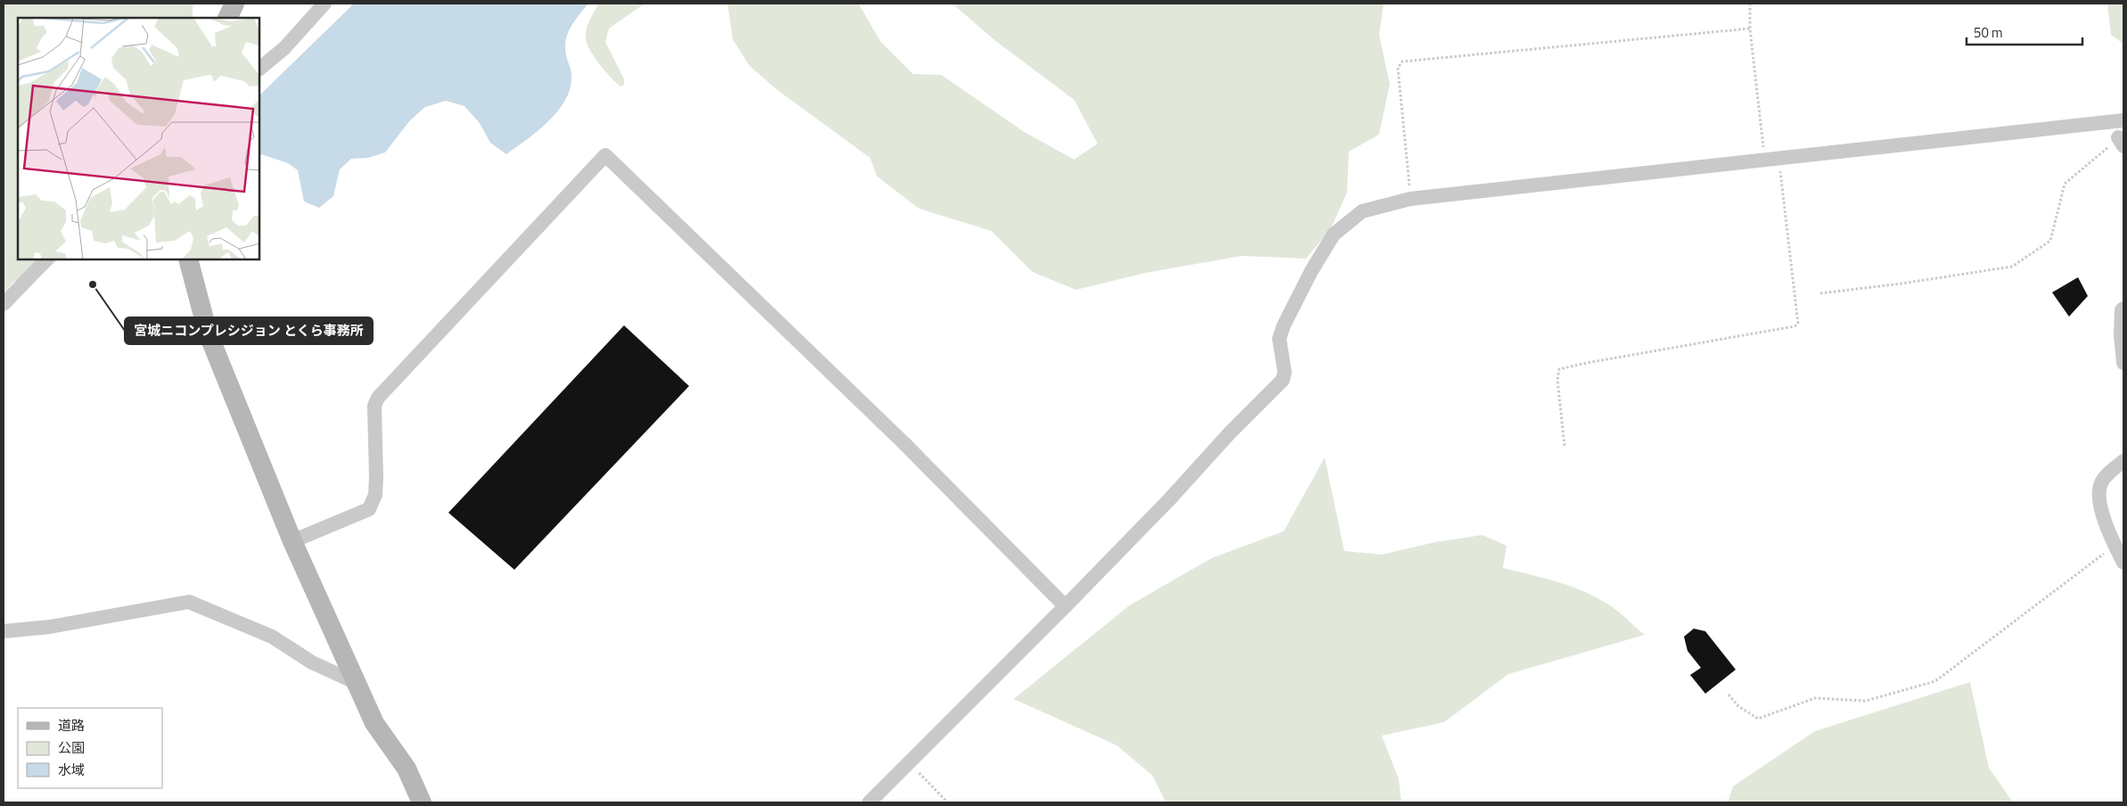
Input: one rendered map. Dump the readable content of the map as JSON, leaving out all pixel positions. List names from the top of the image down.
{
  "places": ["宮城ニコンプレシジョン とくら事務所"],
  "legend": ["道路", "公園", "水域"],
  "scale_bar": "50 m"
}
